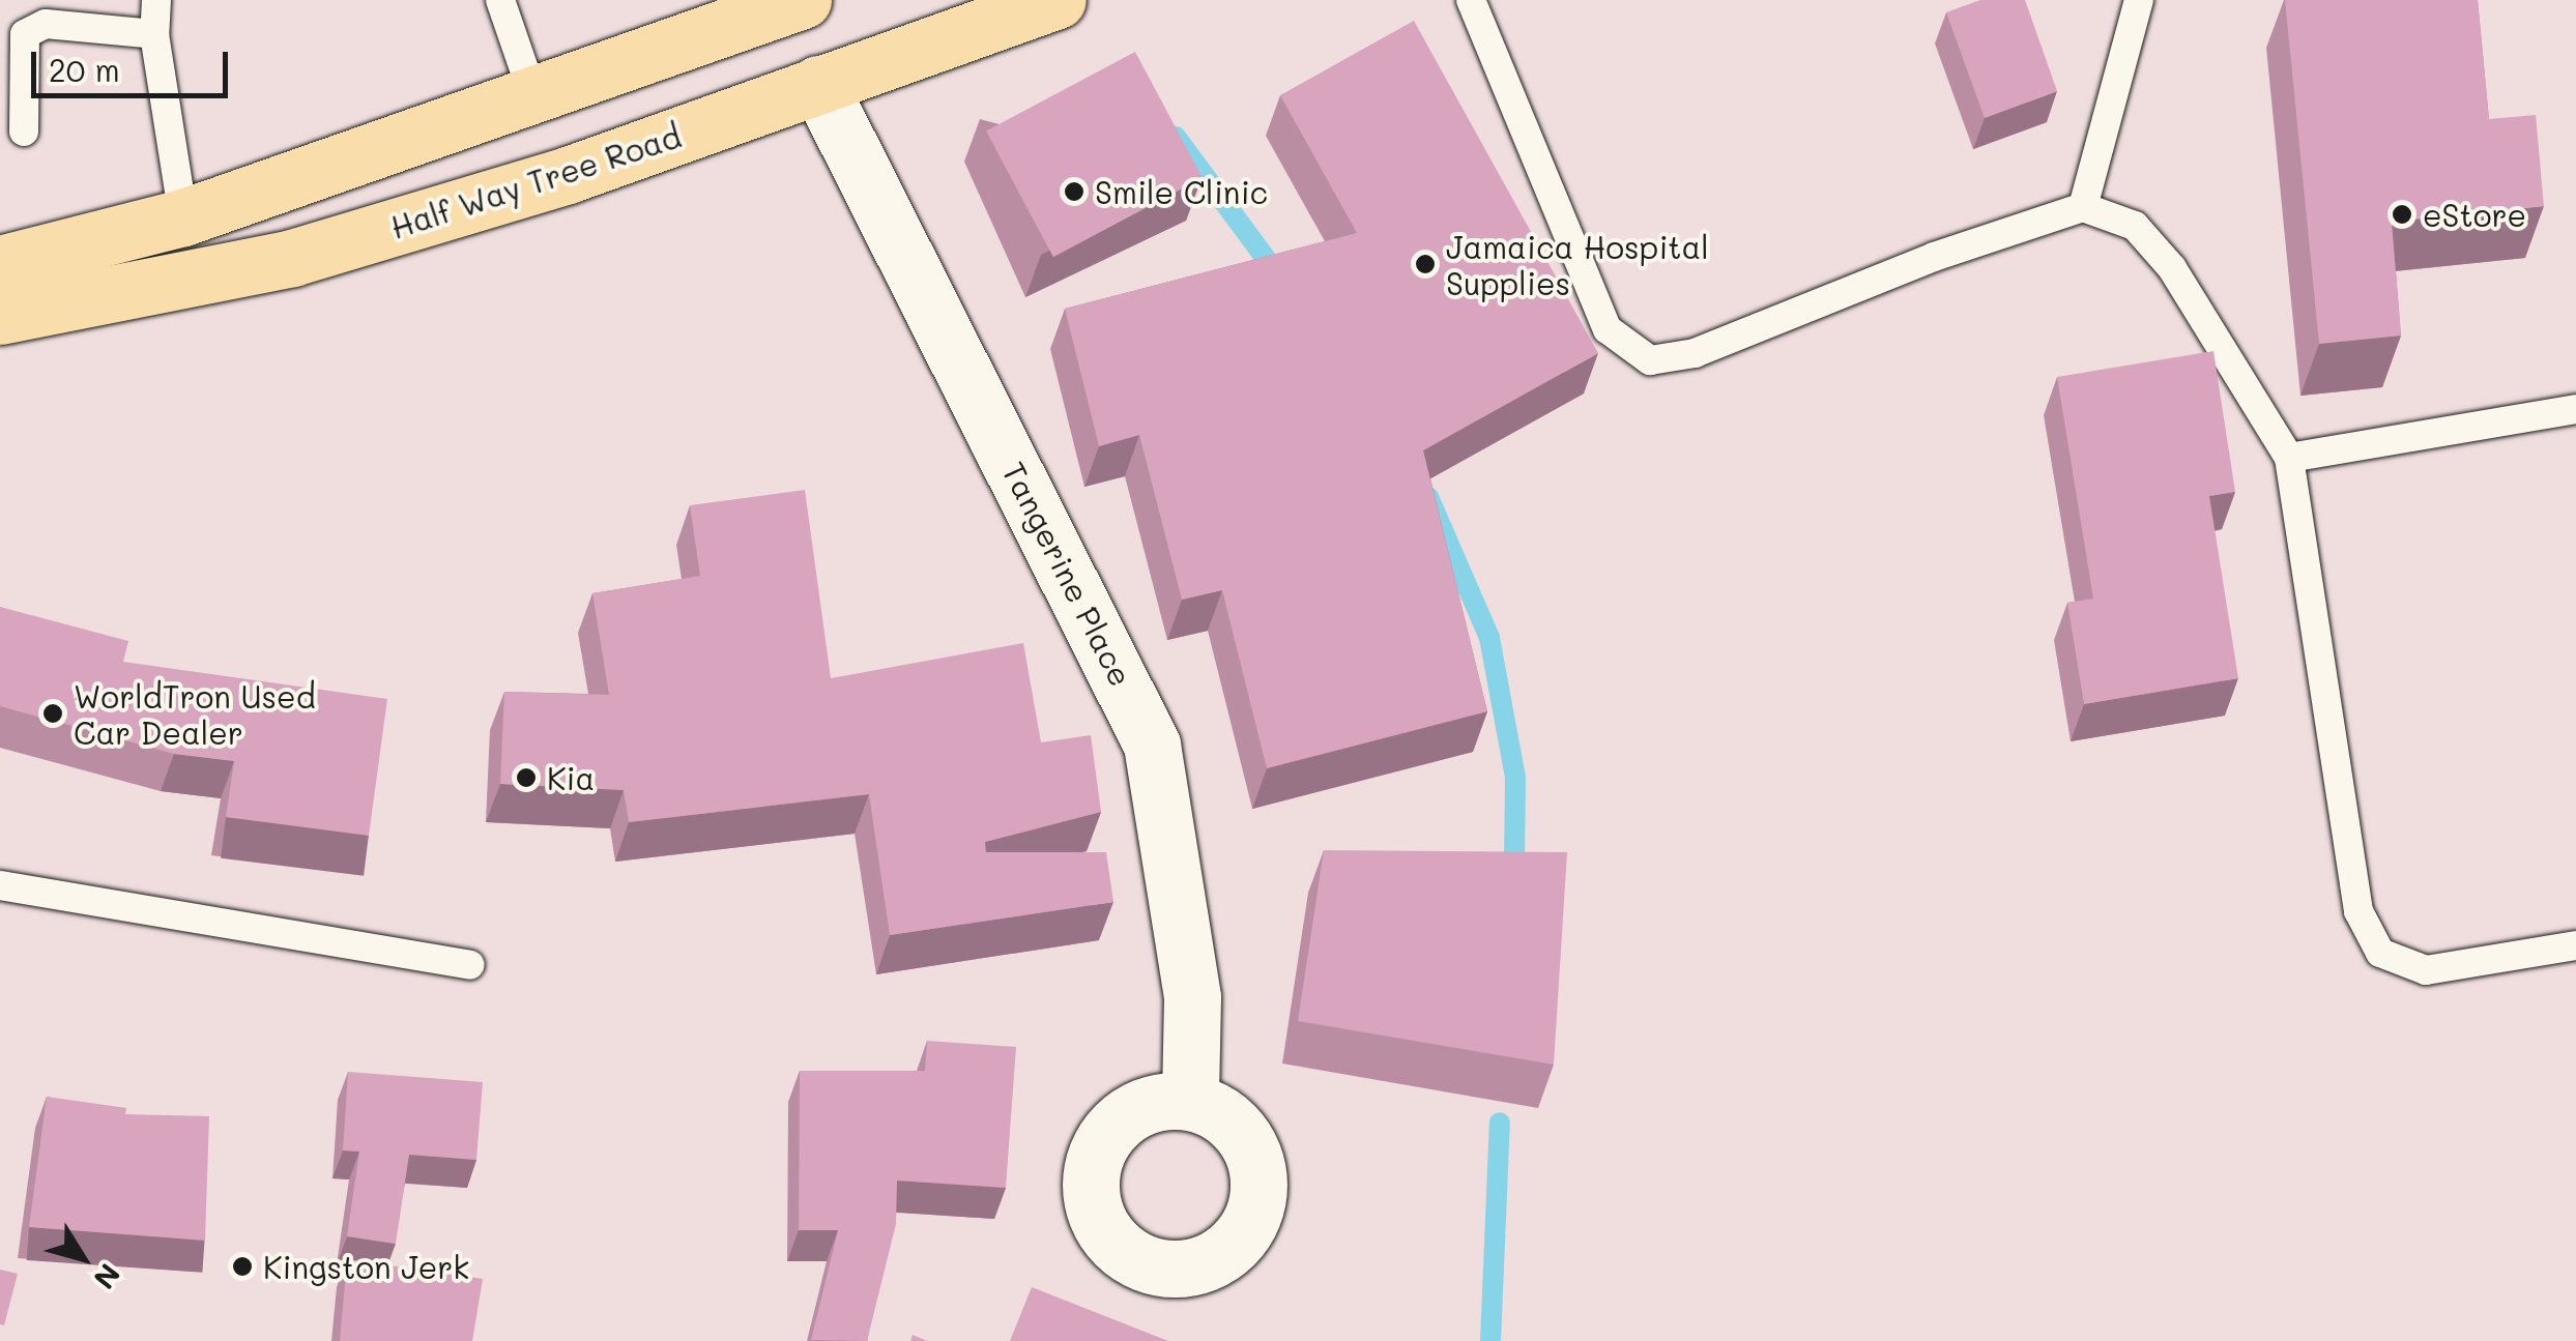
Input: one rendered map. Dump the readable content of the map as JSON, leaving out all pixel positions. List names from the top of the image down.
{
  "streets": {
    "main road": ["Half Way Tree Road"],
    "street": ["Tangerine Place"]
  },
  "crossings": [
    ["Half Way Tree Road", "Tangerine Place"]
  ],
  "places": [
    "Smile Clinic",
    "eStore",
    "Jamaica Hospital Supplies",
    "WorldTron Used Car Dealer",
    "Kia",
    "Kingston Jerk"
  ],
  "scale_bar": "20 m",
  "north": "bottom right"
}
